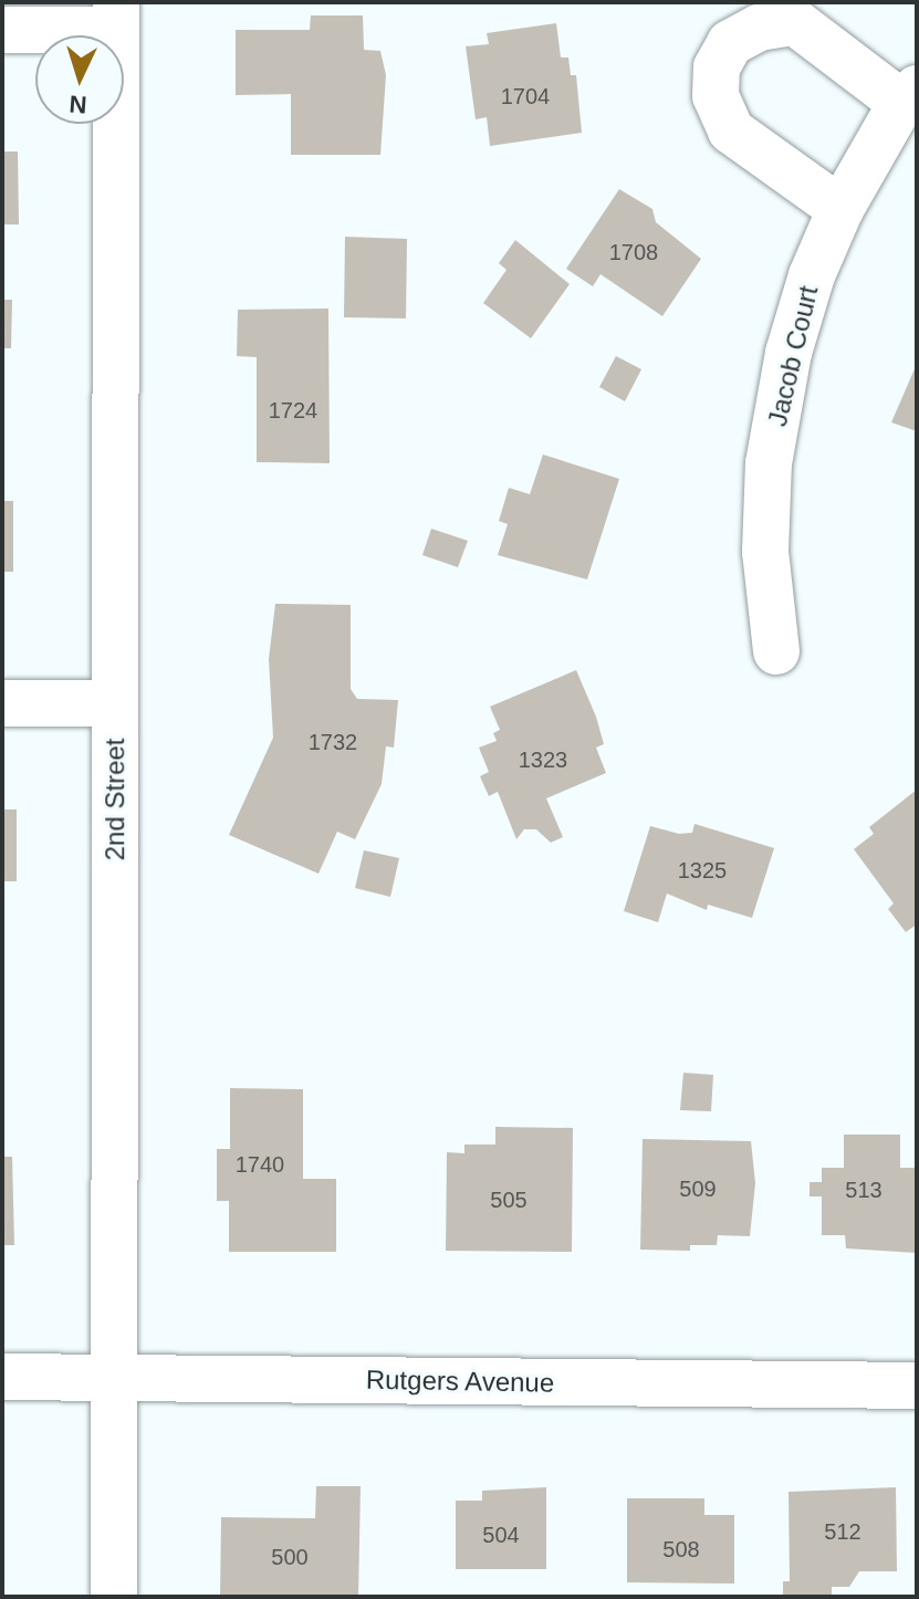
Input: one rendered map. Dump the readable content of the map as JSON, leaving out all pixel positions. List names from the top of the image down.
{
  "streets": {
    "street": ["Jacob Court", "2nd Street", "Rutgers Avenue"]
  },
  "crossings": [
    ["2nd Street", "Rutgers Avenue"]
  ],
  "house_numbers": [
    "1704",
    "1708",
    "1724",
    "1732",
    "1323",
    "1325",
    "1740",
    "509",
    "513",
    "505",
    "512",
    "504",
    "508",
    "500"
  ],
  "north": "bottom"
}
